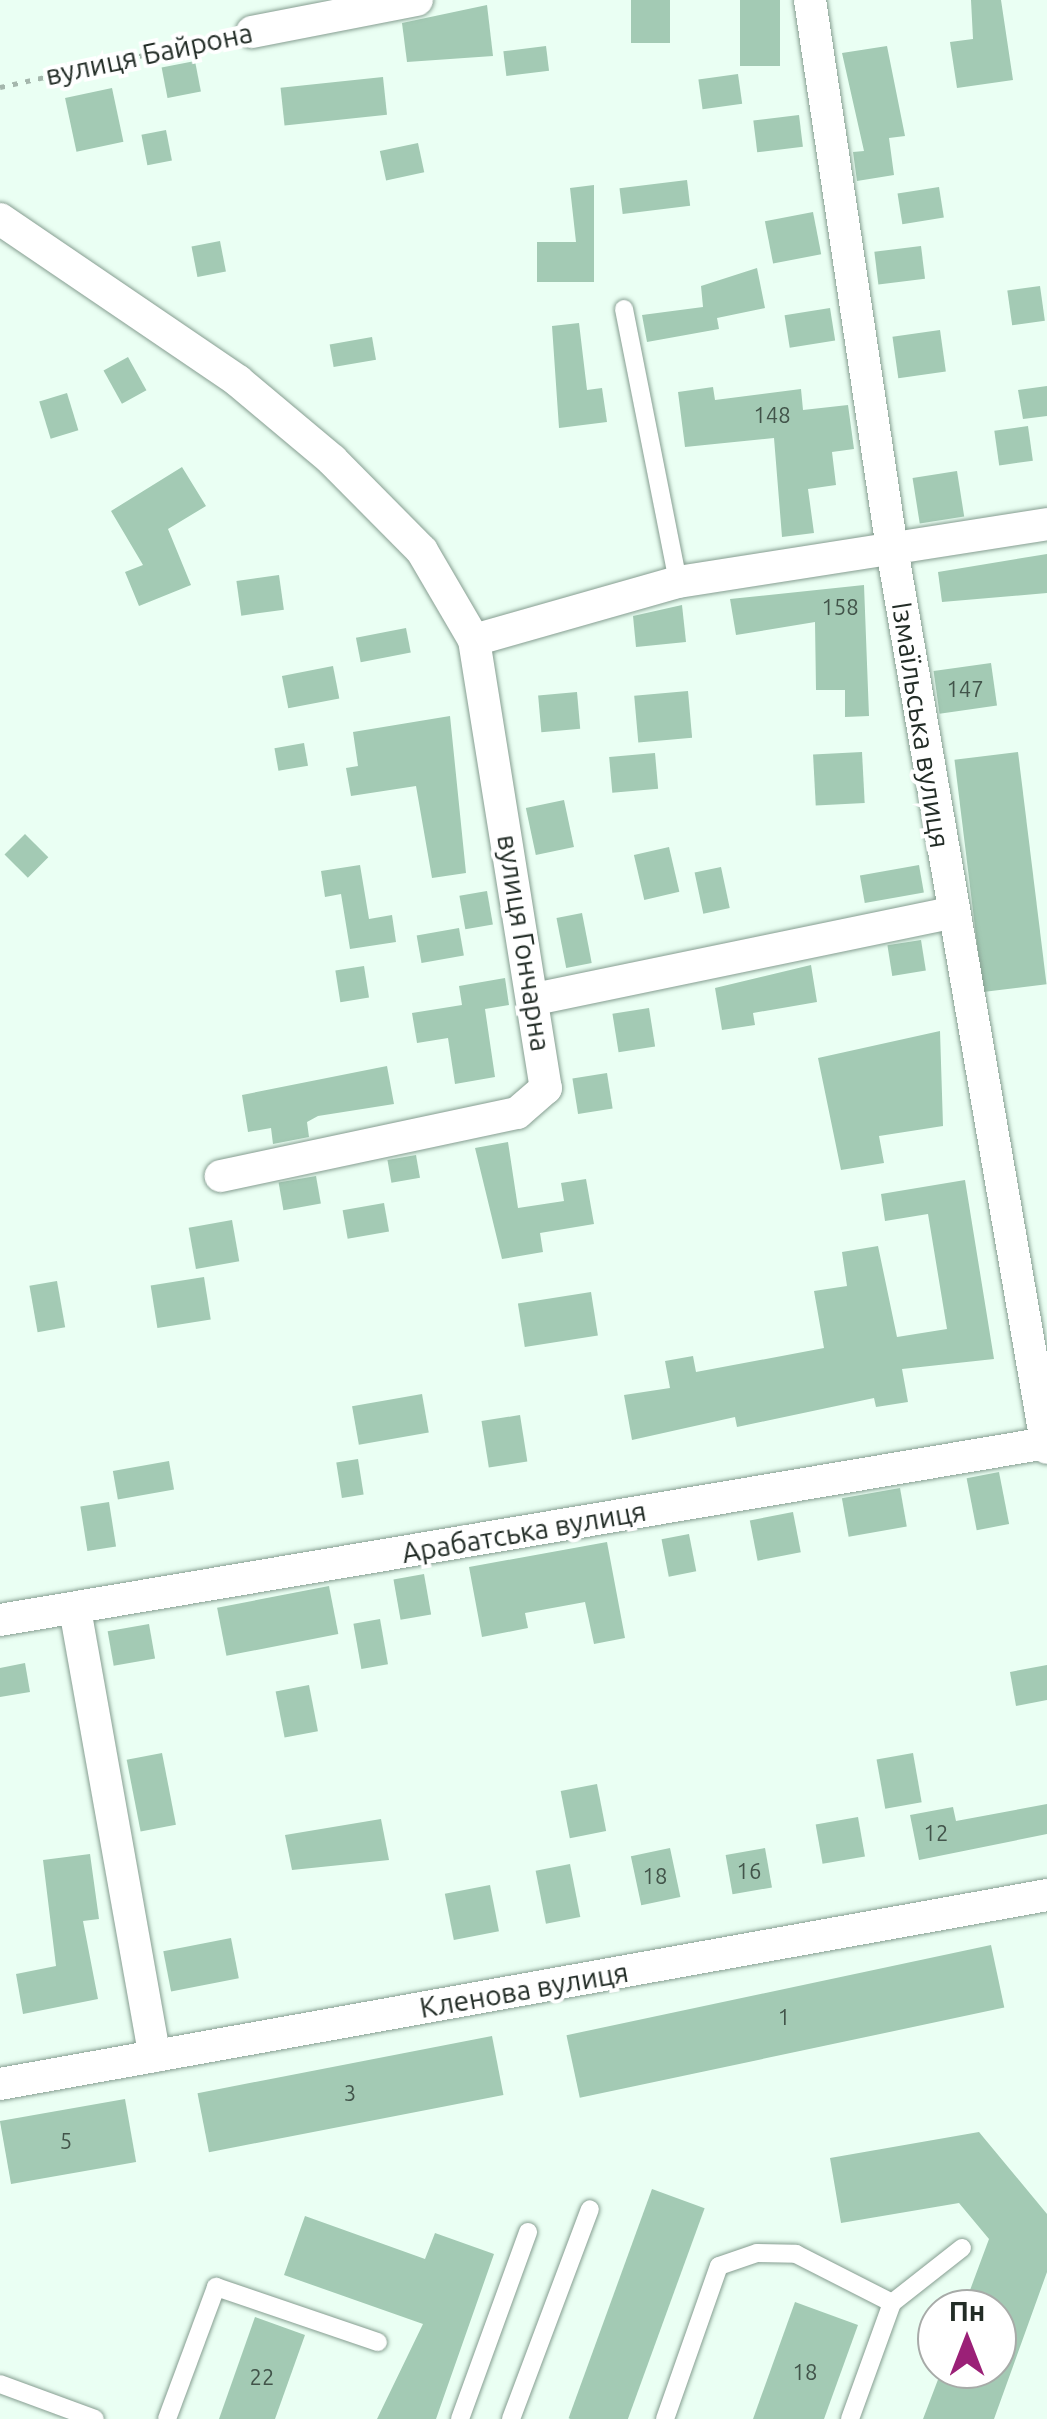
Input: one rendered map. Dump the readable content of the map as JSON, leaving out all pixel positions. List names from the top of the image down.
{
  "streets": {
    "street": [
      "вулиця Байрона",
      "Ізмаїльська вулиця",
      "вулиця Гончарна",
      "Арабатська вулиця",
      "Кленова вулиця"
    ]
  },
  "crossings": [
    ["Ізмаїльська вулиця", "Арабатська вулиця"]
  ],
  "house_numbers": [
    "148",
    "158",
    "147",
    "12",
    "16",
    "18",
    "1",
    "3",
    "5",
    "18",
    "22"
  ],
  "north": "top"
}
